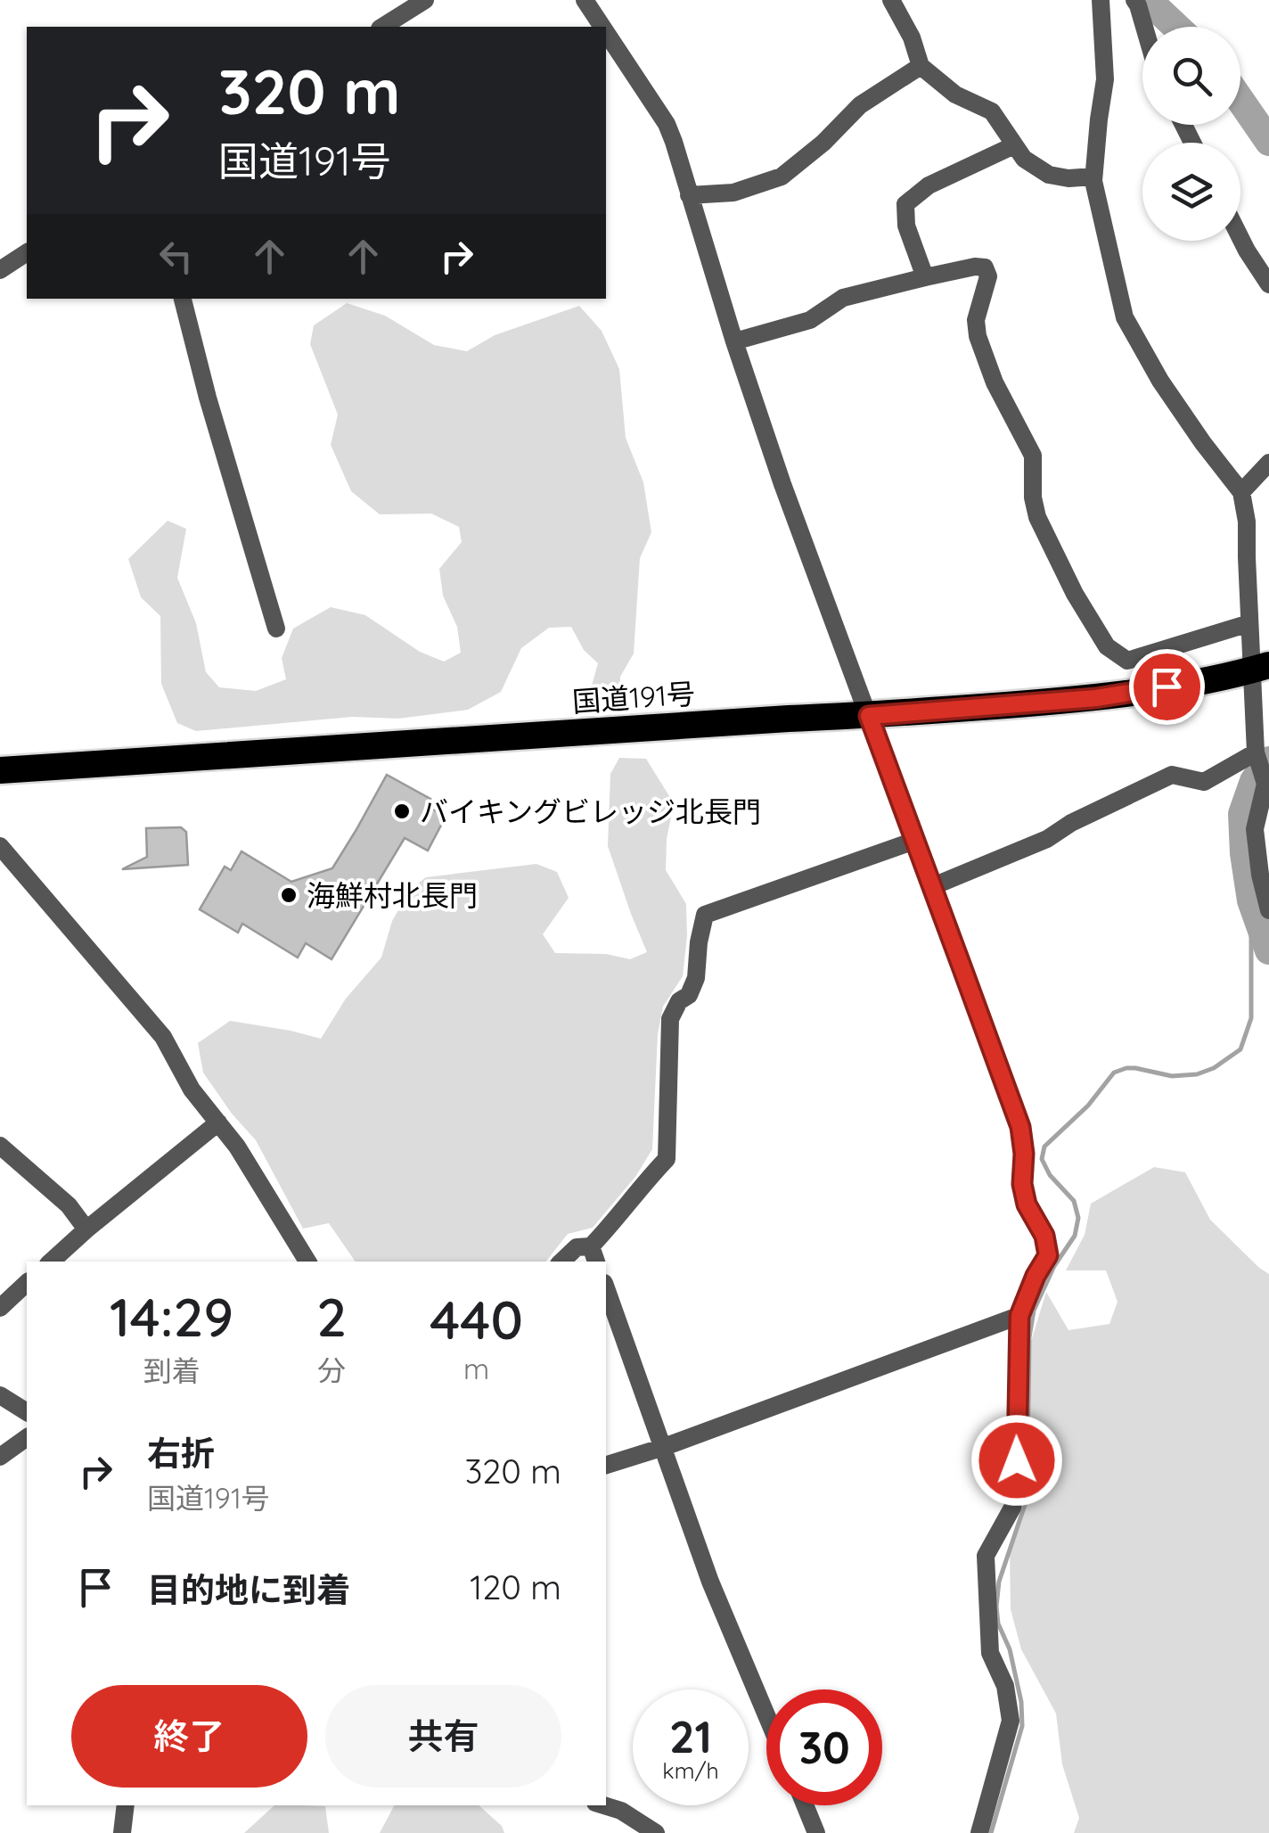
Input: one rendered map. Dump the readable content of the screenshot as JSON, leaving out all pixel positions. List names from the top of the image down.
{
  "streets": {
    "highway": ["国道191号"]
  },
  "places": ["バイキングビレッジ北長門", "海鮮村北長門"],
  "page": {
    "turn": ["320 m", "国道191号"],
    "eta": [
      "14:29",
      "到着",
      "2",
      "分",
      "440",
      "m"
    ],
    "list": [
      {
        "name": "右折",
        "note": "国道191号",
        "value": "320 m"
      },
      {
        "name": "目的地に到着",
        "value": "120 m"
      }
    ],
    "buttons": ["終了", "共有"],
    "speed": "21 km/h",
    "limit": "30"
  }
}
